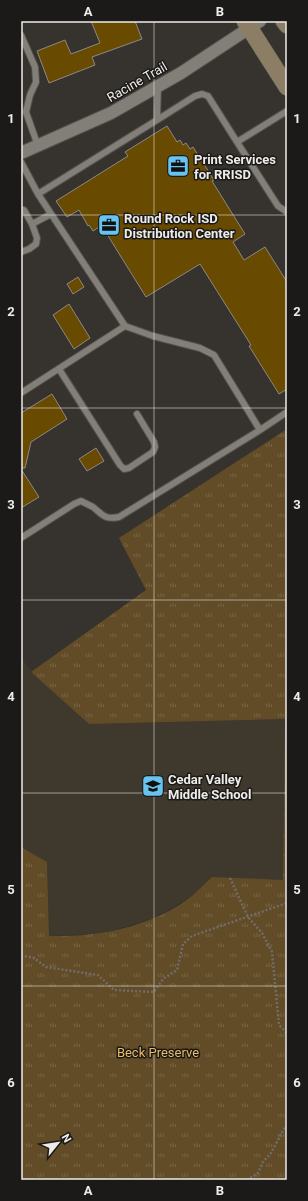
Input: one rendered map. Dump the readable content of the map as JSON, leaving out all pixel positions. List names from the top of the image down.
{
  "streets": {
    "street": ["Racine Trail"]
  },
  "parks": ["Beck Preserve"],
  "places": {
    "office": ["Print Services for RRISD", "Round Rock ISD Distribution Center"],
    "school or university": ["Cedar Valley Middle School"]
  },
  "north": "top right",
  "grid": {
    "columns": ["A", "B"],
    "rows": [
      "1",
      "2",
      "3",
      "4",
      "5",
      "6"
    ]
  }
}
